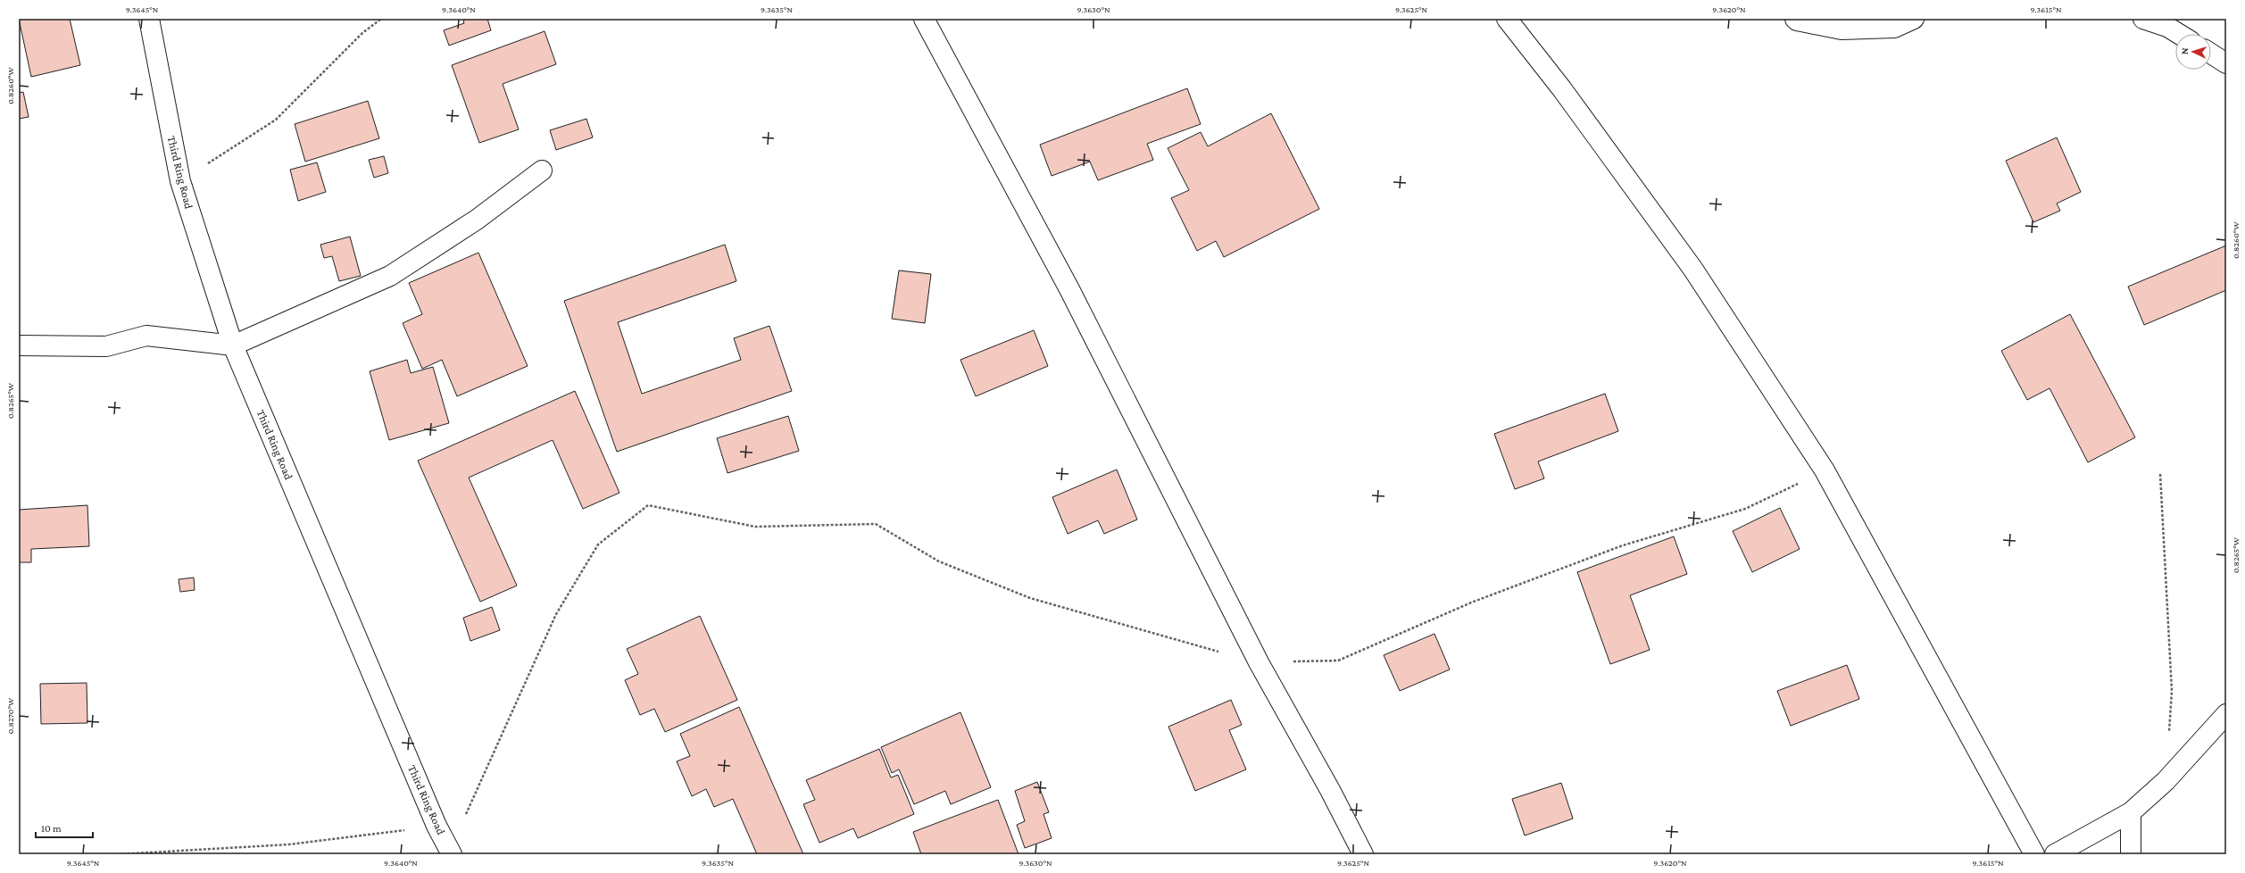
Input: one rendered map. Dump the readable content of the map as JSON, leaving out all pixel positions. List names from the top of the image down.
{
  "streets": {
    "street": ["Third Ring Road"]
  },
  "scale_bar": "10 m",
  "north": "left",
  "coordinates": [
    "9.3645°N",
    "9.3640°N",
    "9.3635°N",
    "9.3630°N",
    "9.3625°N",
    "9.3620°N",
    "9.3615°N",
    "0.8260°W",
    "0.8265°W",
    "0.8270°W"
  ]
}
